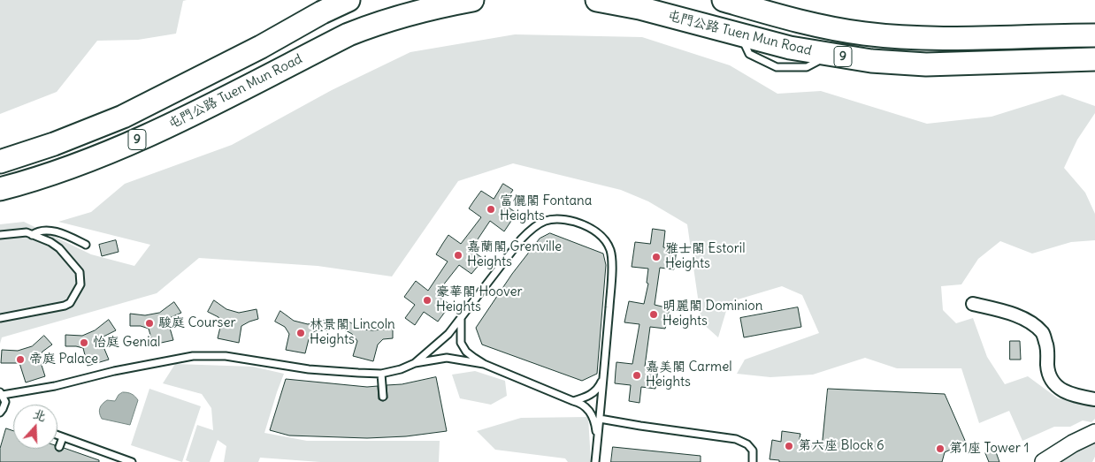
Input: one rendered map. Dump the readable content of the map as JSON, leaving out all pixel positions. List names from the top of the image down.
{
  "streets": {
    "highway": ["屯門公路 Tuen Mun Road", "9"]
  },
  "places": [
    "富儷閣 Fontana Heights",
    "嘉蘭閣 Grenville Heights",
    "雅士閣 Estoril Heights",
    "豪華閣 Hoover Heights",
    "明麗閣 Dominion Heights",
    "駿庭 Courser",
    "林景閣 Lincoln Heights",
    "怡庭 Genial",
    "帝庭 Palace",
    "嘉美閣 Carmel Heights",
    "第六座 Block 6",
    "第1座 Tower 1"
  ],
  "north": "top"
}
